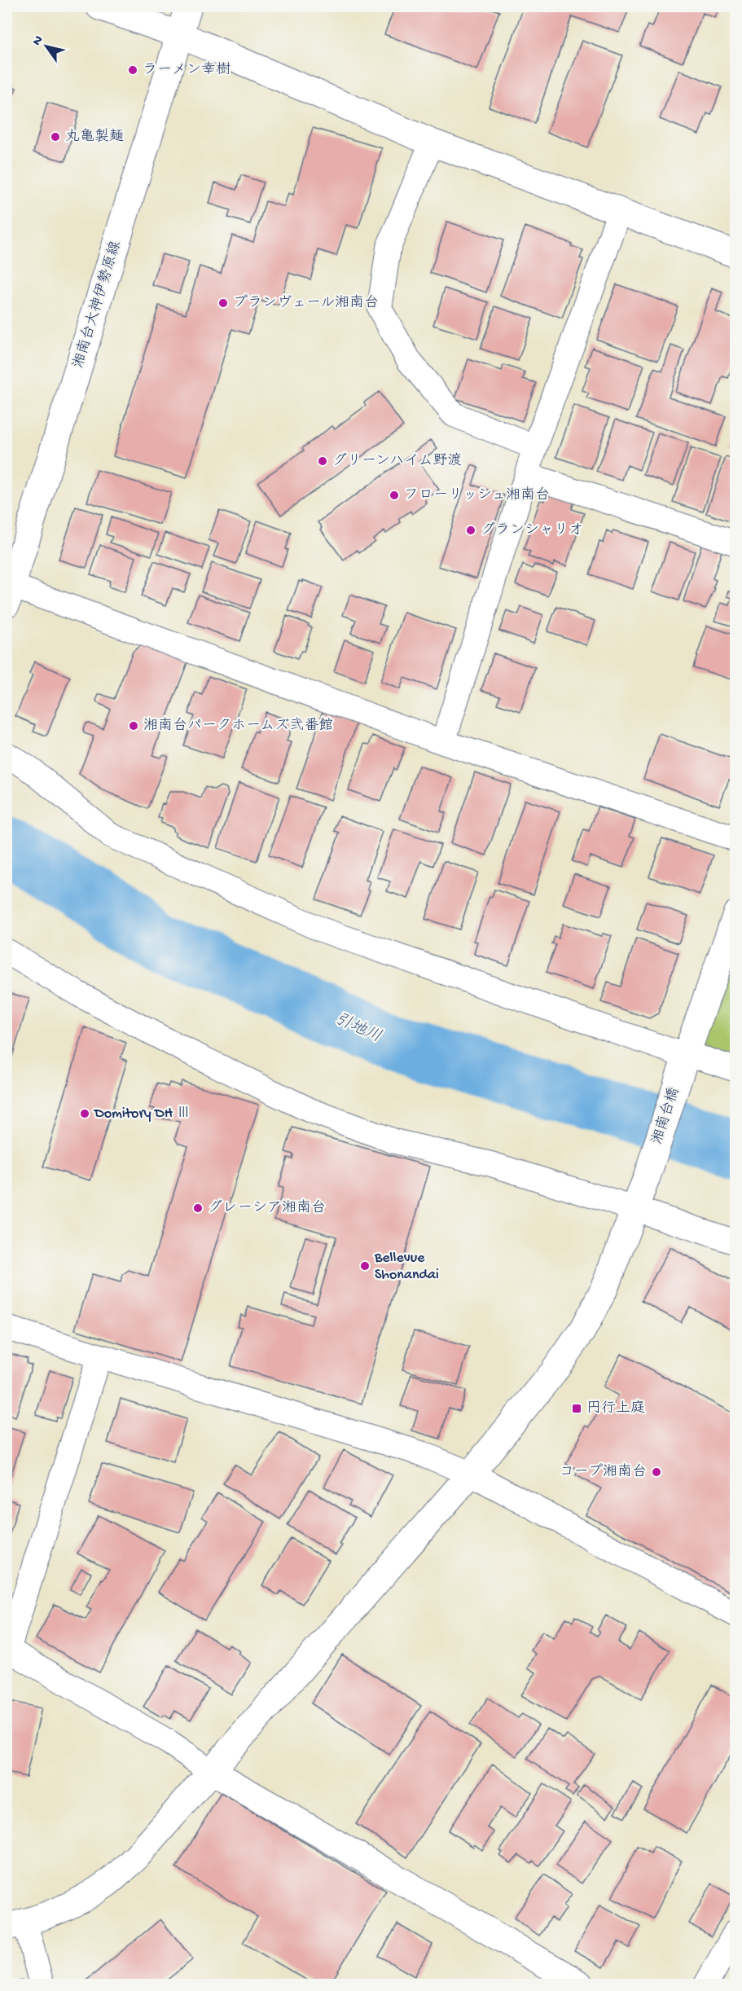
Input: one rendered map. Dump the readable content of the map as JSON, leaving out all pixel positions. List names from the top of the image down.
{
  "streets": {
    "street": ["湘南台大神伊勢原線", "湘南台橋"]
  },
  "water": ["引地川"],
  "places": {
    "other": [
      "ラーメン幸樹",
      "丸亀製麺",
      "プランヴェール湘南台",
      "グリーンハイム野渡",
      "フローリッシュ湘南台",
      "グランシャリオ",
      "湘南台パークホームズ弐番館",
      "Domitory DH Ⅲ",
      "グレーシア湘南台",
      "Bellevue Shonandai",
      "コープ湘南台"
    ],
    "transit": ["円行上庭"]
  },
  "north": "top left"
}
